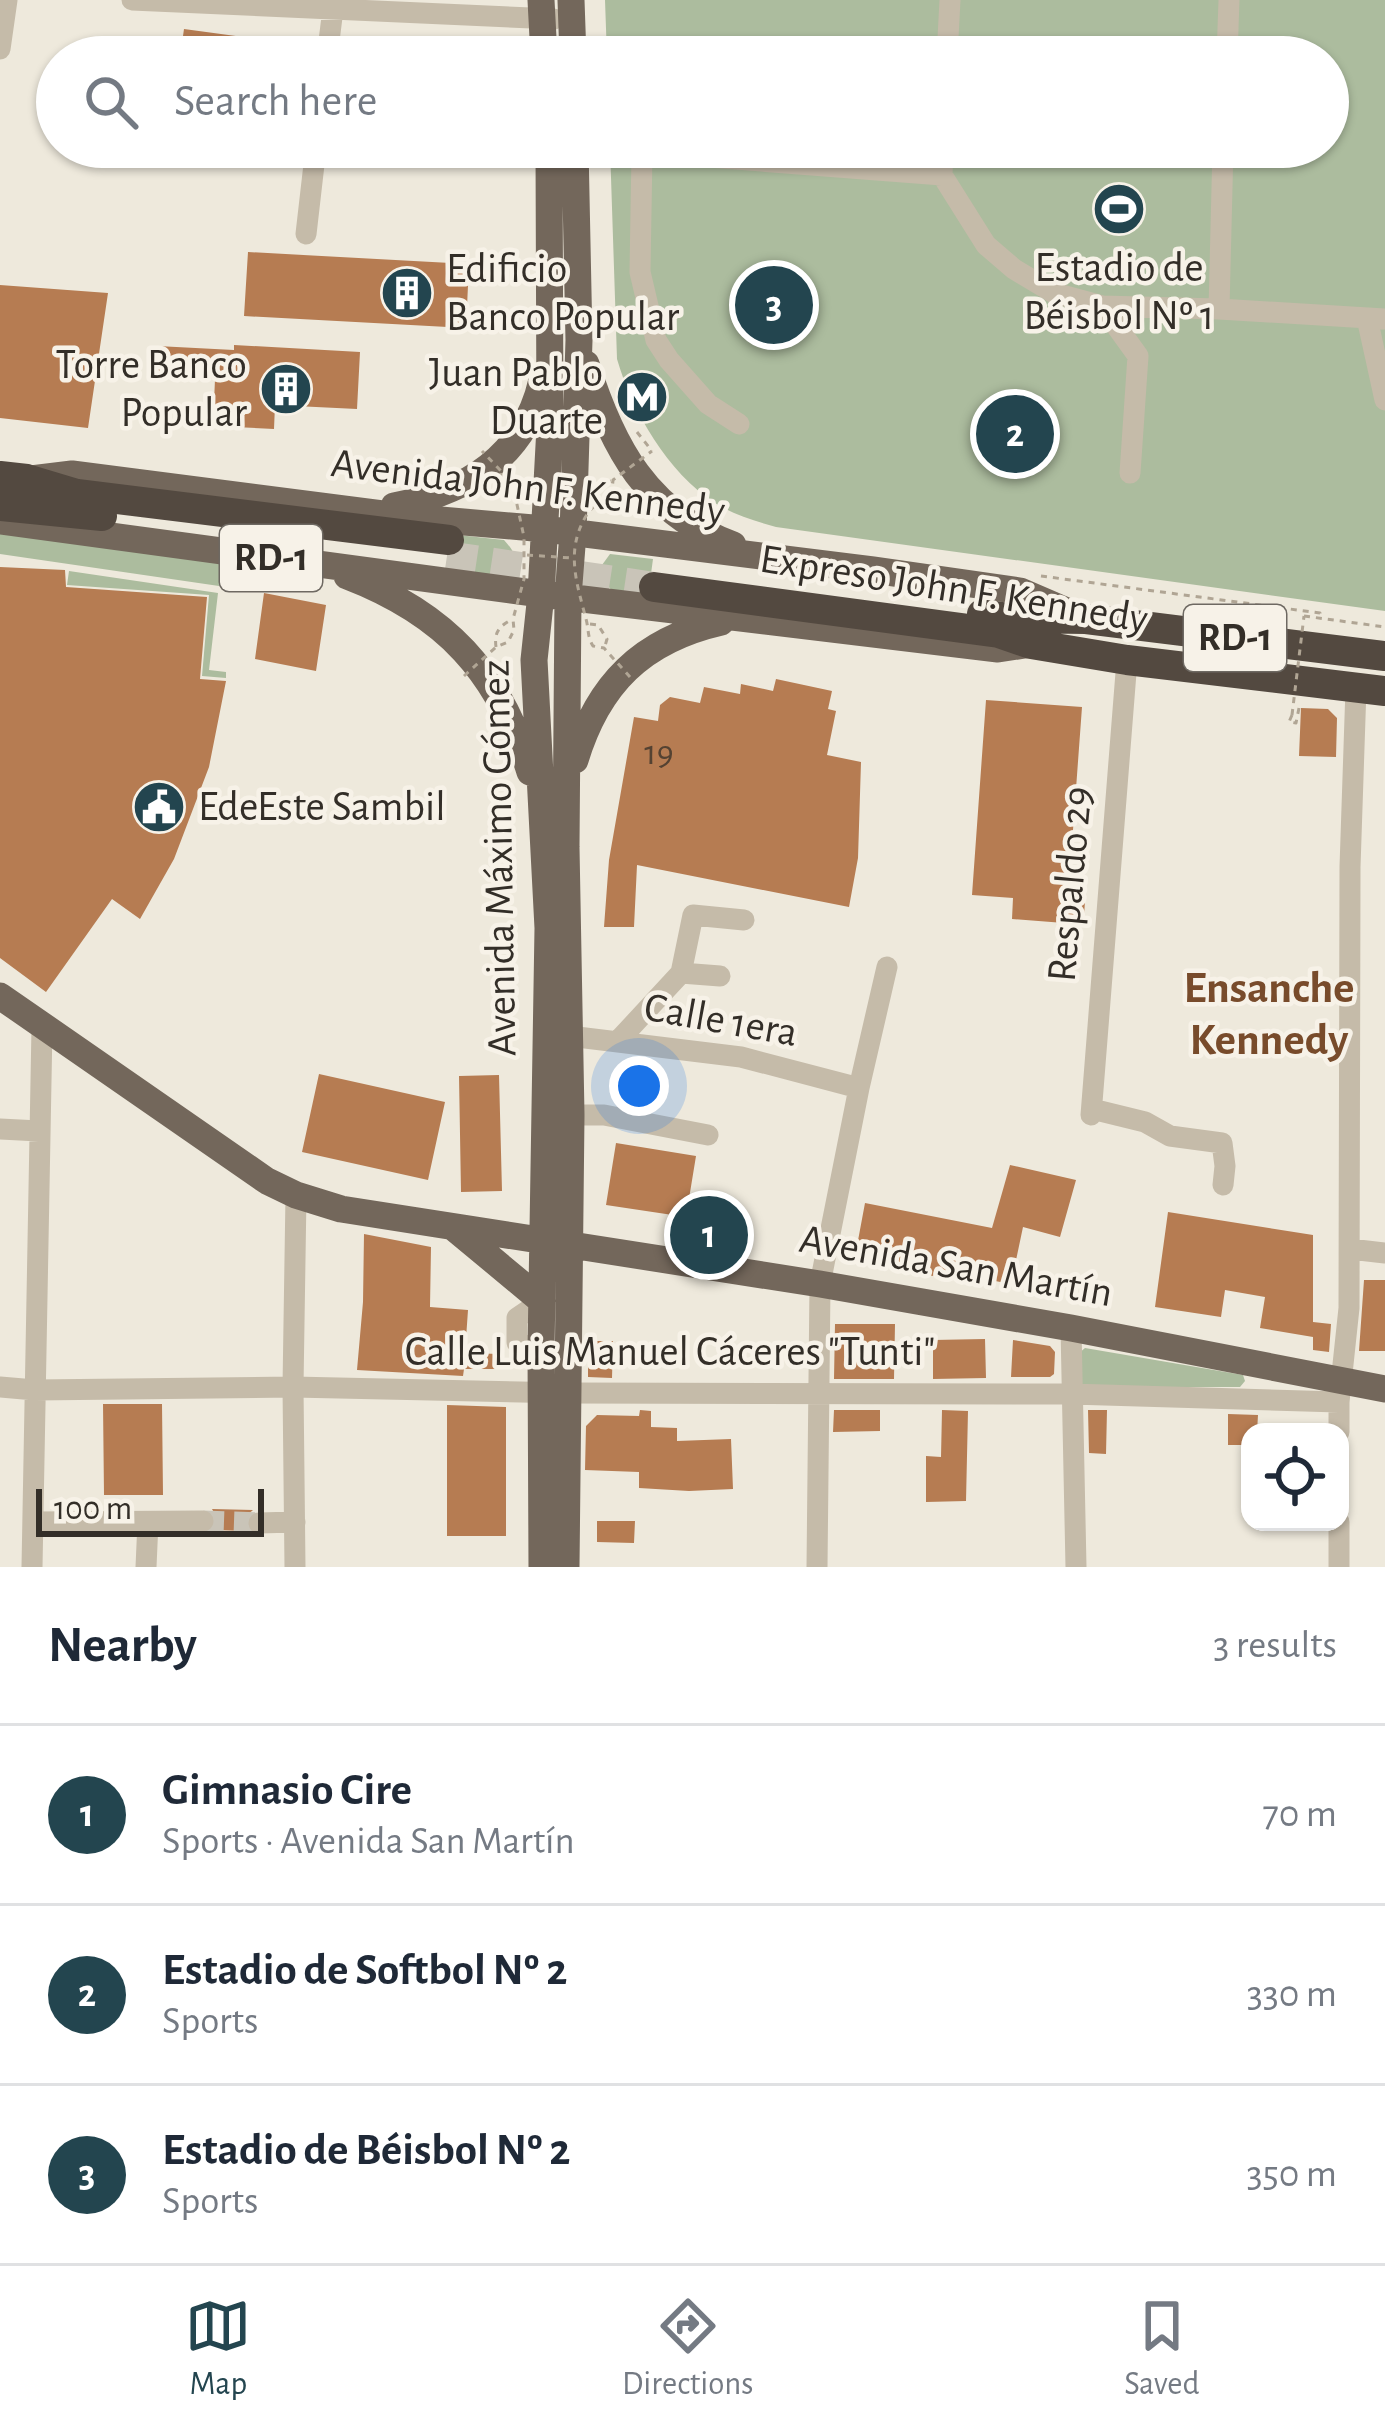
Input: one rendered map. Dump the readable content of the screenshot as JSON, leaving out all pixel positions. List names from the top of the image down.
{
  "streets": {
    "highway": ["RD-1", "Expreso John F. Kennedy"],
    "main road": ["Avenida John F. Kennedy", "Avenida Máximo Gómez", "Avenida San Martín"],
    "street": ["Respaldo 29", "Calle 1era", "Calle Luis Manuel Cáceres \"Tunti\""]
  },
  "crossings": [
    ["Avenida John F. Kennedy", "RD-1"],
    ["Avenida John F. Kennedy", "Expreso John F. Kennedy"],
    ["Avenida John F. Kennedy", "Avenida Máximo Gómez"],
    ["RD-1", "Expreso John F. Kennedy"],
    ["RD-1", "Avenida Máximo Gómez"],
    ["Expreso John F. Kennedy", "Respaldo 29"],
    ["Avenida Máximo Gómez", "Calle 1era"],
    ["Avenida Máximo Gómez", "Avenida San Martín"],
    ["Avenida Máximo Gómez", "Calle Luis Manuel Cáceres \"Tunti\""],
    ["Avenida San Martín", "Calle Luis Manuel Cáceres \"Tunti\""]
  ],
  "districts": ["Ensanche Kennedy"],
  "places": {
    "sports": ["Estadio de Béisbol Nº 1"],
    "building": ["Edificio Banco Popular", "Torre Banco Popular"],
    "metro station": ["Juan Pablo Duarte"],
    "public building": ["EdeEste Sambil"]
  },
  "house_numbers": ["19"],
  "scale_bar": "100 m",
  "page": {
    "search": "Search here",
    "pins": ["3", "2", "1"],
    "scale": "100 m",
    "heading": ["Nearby", "3 results"],
    "list": [
      {
        "mark": "1",
        "name": "Gimnasio Cire",
        "note": "Sports · Avenida San Martín",
        "value": "70 m"
      },
      {
        "mark": "2",
        "name": "Estadio de Softbol Nº 2",
        "note": "Sports",
        "value": "330 m"
      },
      {
        "mark": "3",
        "name": "Estadio de Béisbol Nº 2",
        "note": "Sports",
        "value": "350 m"
      }
    ],
    "nav": ["Map", "Directions", "Saved"]
  }
}
